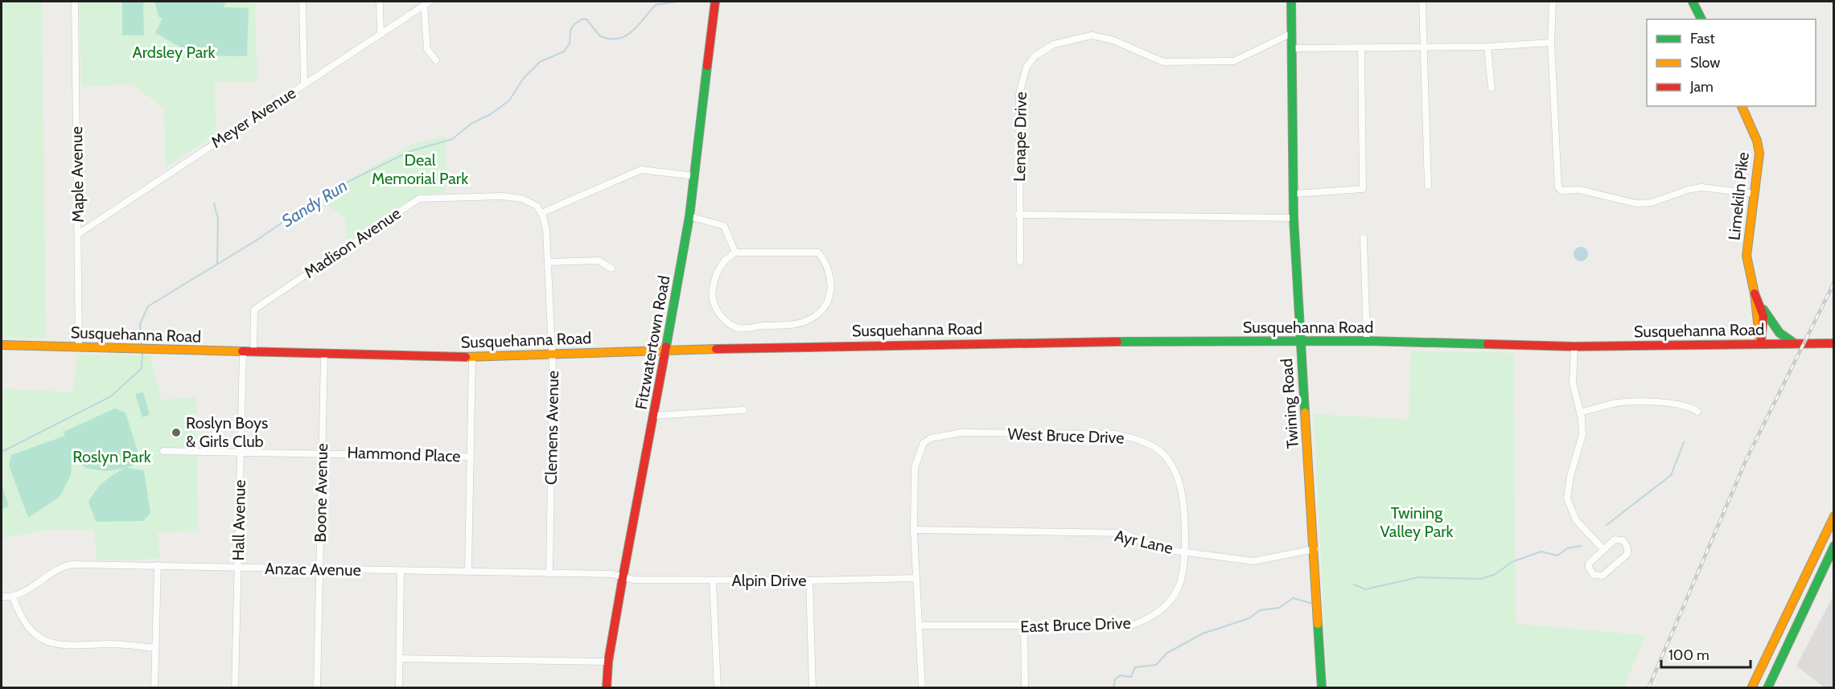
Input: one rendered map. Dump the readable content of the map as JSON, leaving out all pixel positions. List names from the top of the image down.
{
  "streets": {
    "main road": [
      "Limekiln Pike",
      "Susquehanna Road",
      "Fitzwatertown Road",
      "Twining Road"
    ],
    "street": [
      "Meyer Avenue",
      "Lenape Drive",
      "Maple Avenue",
      "Madison Avenue",
      "Clemens Avenue",
      "West Bruce Drive",
      "Hammond Place",
      "Boone Avenue",
      "Hall Avenue",
      "Ayr Lane",
      "Anzac Avenue",
      "Alpin Drive",
      "East Bruce Drive"
    ]
  },
  "crossings": [
    ["Meyer Avenue", "Maple Avenue"],
    ["Lenape Drive", "Twining Road"],
    ["Maple Avenue", "Susquehanna Road"],
    ["Limekiln Pike", "Susquehanna Road"],
    ["Madison Avenue", "Susquehanna Road"],
    ["Madison Avenue", "Clemens Avenue"],
    ["Susquehanna Road", "Fitzwatertown Road"],
    ["Susquehanna Road", "Twining Road"],
    ["Susquehanna Road", "Clemens Avenue"],
    ["Susquehanna Road", "Boone Avenue"],
    ["Susquehanna Road", "Hall Avenue"],
    ["Fitzwatertown Road", "Anzac Avenue"],
    ["Fitzwatertown Road", "Alpin Drive"],
    ["Twining Road", "Ayr Lane"],
    ["Clemens Avenue", "Anzac Avenue"],
    ["West Bruce Drive", "Ayr Lane"],
    ["West Bruce Drive", "East Bruce Drive"],
    ["Hammond Place", "Boone Avenue"],
    ["Hammond Place", "Hall Avenue"],
    ["Boone Avenue", "Anzac Avenue"],
    ["Hall Avenue", "Anzac Avenue"],
    ["Ayr Lane", "East Bruce Drive"],
    ["Anzac Avenue", "Alpin Drive"]
  ],
  "water": ["Sandy Run"],
  "parks": [
    "Ardsley Park",
    "Deal Memorial Park",
    "Roslyn Park",
    "Twining Valley Park"
  ],
  "places": ["Roslyn Boys & Girls Club"],
  "legend": ["Fast", "Slow", "Jam"],
  "scale_bar": "100 m"
}
